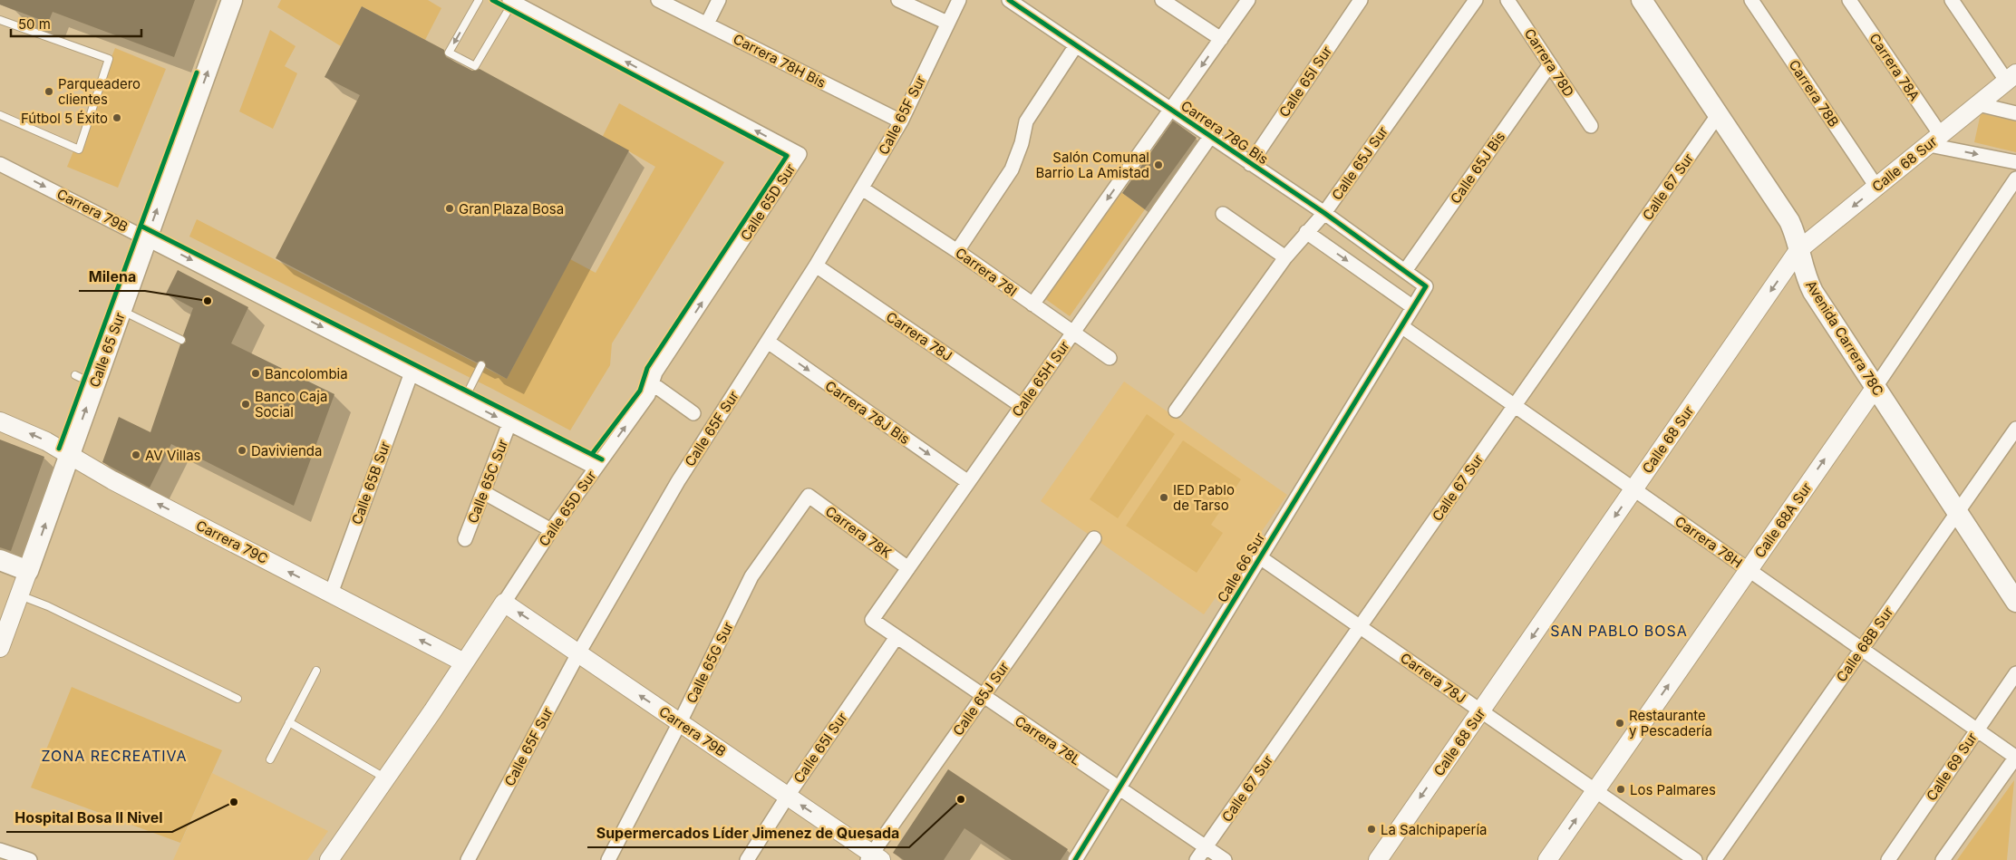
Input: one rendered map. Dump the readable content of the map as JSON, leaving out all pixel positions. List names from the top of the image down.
{
  "streets": {
    "main road": ["Avenida Carrera 78C", "Calle 65 Sur"],
    "street": [
      "Carrera 78H Bis",
      "Carrera 78D",
      "Carrera 78A",
      "Calle 65I Sur",
      "Carrera 78B",
      "Calle 65F Sur",
      "Carrera 78G Bis",
      "Calle 65J Sur",
      "Calle 68 Sur",
      "Calle 65J Bis",
      "Calle 67 Sur",
      "Calle 65D Sur",
      "Carrera 79B",
      "Carrera 78I",
      "Carrera 78J",
      "Calle 65H Sur",
      "Carrera 78J Bis",
      "Calle 65C Sur",
      "Calle 65B Sur",
      "Calle 68A Sur",
      "Carrera 78K",
      "Carrera 79C",
      "Carrera 78H",
      "Calle 66 Sur",
      "Calle 68B Sur",
      "Calle 65G Sur",
      "Carrera 78L",
      "Calle 69 Sur"
    ]
  },
  "crossings": [
    ["Carrera 78H Bis", "Calle 65F Sur"],
    ["Carrera 78D", "Calle 65J Bis"],
    ["Carrera 78A", "Calle 68 Sur"],
    ["Calle 65I Sur", "Carrera 78G Bis"],
    ["Calle 65I Sur", "Carrera 79B"],
    ["Calle 65I Sur", "Carrera 78L"],
    ["Carrera 78B", "Calle 68 Sur"],
    ["Calle 65F Sur", "Carrera 79B"],
    ["Calle 65F Sur", "Carrera 78I"],
    ["Calle 65F Sur", "Carrera 78J"],
    ["Calle 65F Sur", "Carrera 78J Bis"],
    ["Carrera 78G Bis", "Calle 65J Sur"],
    ["Carrera 78G Bis", "Calle 65J Bis"],
    ["Carrera 78G Bis", "Calle 65H Sur"],
    ["Carrera 78G Bis", "Calle 66 Sur"],
    ["Calle 65J Sur", "Carrera 79B"],
    ["Calle 65J Sur", "Carrera 78L"],
    ["Calle 68 Sur", "Carrera 78J"],
    ["Calle 68 Sur", "Avenida Carrera 78C"],
    ["Calle 68 Sur", "Carrera 78H"],
    ["Calle 67 Sur", "Carrera 78J"],
    ["Calle 67 Sur", "Avenida Carrera 78C"],
    ["Calle 67 Sur", "Carrera 78H"],
    ["Calle 67 Sur", "Carrera 78L"],
    ["Calle 65D Sur", "Carrera 79B"],
    ["Calle 65D Sur", "Carrera 79C"],
    ["Carrera 79B", "Calle 65 Sur"],
    ["Carrera 79B", "Calle 65C Sur"],
    ["Carrera 79B", "Calle 65B Sur"],
    ["Carrera 79B", "Calle 65G Sur"],
    ["Carrera 78I", "Calle 65H Sur"],
    ["Carrera 78J", "Calle 65H Sur"],
    ["Carrera 78J", "Calle 68A Sur"],
    ["Carrera 78J", "Calle 66 Sur"],
    ["Avenida Carrera 78C", "Calle 68A Sur"],
    ["Avenida Carrera 78C", "Calle 68B Sur"],
    ["Calle 65 Sur", "Carrera 79C"],
    ["Calle 65H Sur", "Carrera 78J Bis"],
    ["Calle 65H Sur", "Carrera 78K"],
    ["Calle 65H Sur", "Carrera 78L"],
    ["Calle 65B Sur", "Carrera 79C"],
    ["Calle 68A Sur", "Carrera 78H"],
    ["Carrera 78K", "Calle 65G Sur"],
    ["Carrera 78H", "Calle 66 Sur"],
    ["Carrera 78H", "Calle 68B Sur"],
    ["Carrera 78H", "Calle 69 Sur"],
    ["Calle 66 Sur", "Carrera 78L"]
  ],
  "one_way": [
    "Calle 68 Sur",
    "Calle 65 Sur",
    "Carrera 78J Bis",
    "Calle 68A Sur",
    "Carrera 79C"
  ],
  "districts": ["SAN PABLO BOSA", "ZONA RECREATIVA"],
  "places": [
    "Parqueadero clientes",
    "Fútbol 5 Éxito",
    "Salón Comunal Barrio La Amistad",
    "Gran Plaza Bosa",
    "Milena",
    "Bancolombia",
    "Banco Caja Social",
    "Davivienda",
    "AV Villas",
    "IED Pablo de Tarso",
    "Restaurante y Pescadería",
    "Los Palmares",
    "Supermercados Líder Jimenez de Quesada",
    "Hospital Bosa Il Nivel",
    "La Salchipapería"
  ],
  "scale_bar": "50 m"
}
